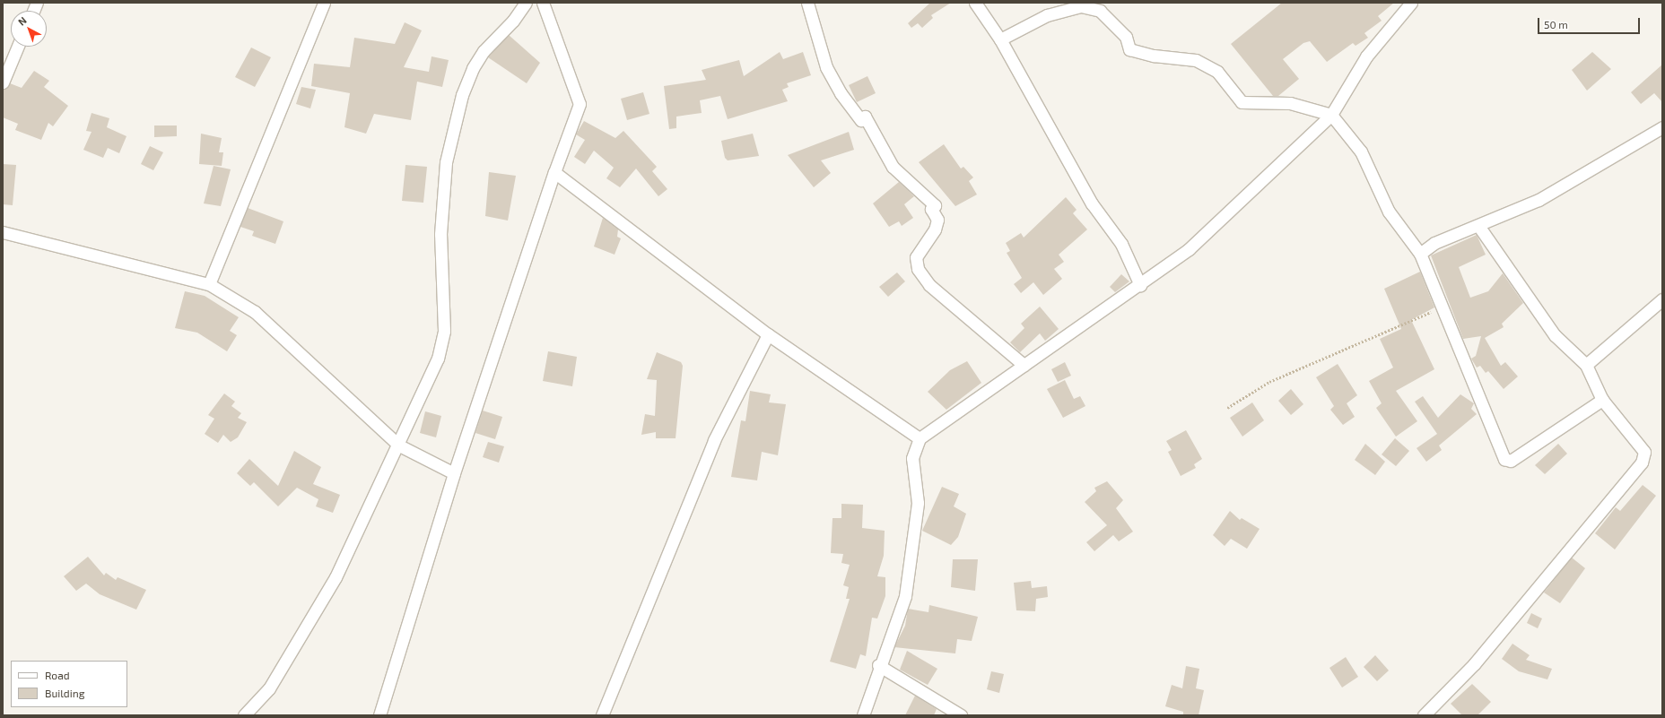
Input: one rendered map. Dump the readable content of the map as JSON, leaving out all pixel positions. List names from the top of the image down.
{
  "legend": ["Road", "Building"],
  "scale_bar": "50 m",
  "north": "top left"
}
